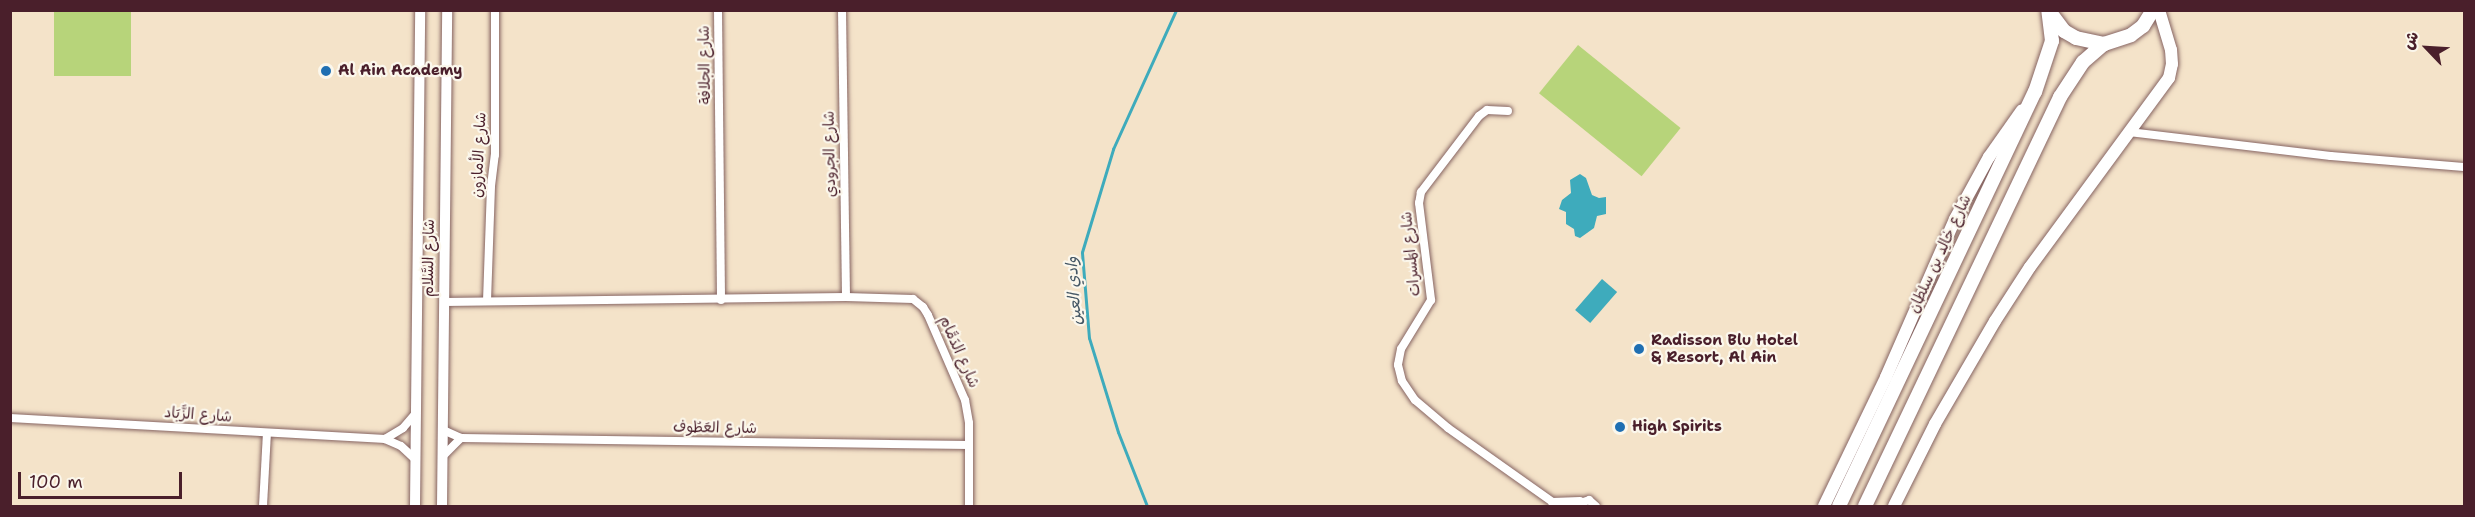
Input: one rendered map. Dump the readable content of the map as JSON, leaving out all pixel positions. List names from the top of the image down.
{
  "streets": {
    "main road": ["شارع خالِد بن سلطان"],
    "street": [
      "شارع الجلافة",
      "شارع الجرودي",
      "شارع الأمازون",
      "شارع المَسرات",
      "شارع السَّلام",
      "شارع الدَمَّام",
      "شارع الزَّبَاد",
      "شارع العَطُوف"
    ]
  },
  "crossings": [
    ["شارع الجلافة", "شارع الدَمَّام"],
    ["شارع الجرودي", "شارع الدَمَّام"],
    ["شارع الأمازون", "شارع الدَمَّام"],
    ["شارع السَّلام", "شارع الدَمَّام"],
    ["شارع السَّلام", "شارع الزَّبَاد"],
    ["شارع السَّلام", "شارع العَطُوف"],
    ["شارع الدَمَّام", "شارع العَطُوف"]
  ],
  "water": ["وادي العين"],
  "places": ["Al Ain Academy", "Radisson Blu Hotel & Resort, Al Ain", "High Spirits"],
  "scale_bar": "100 m",
  "north": "top left"
}
